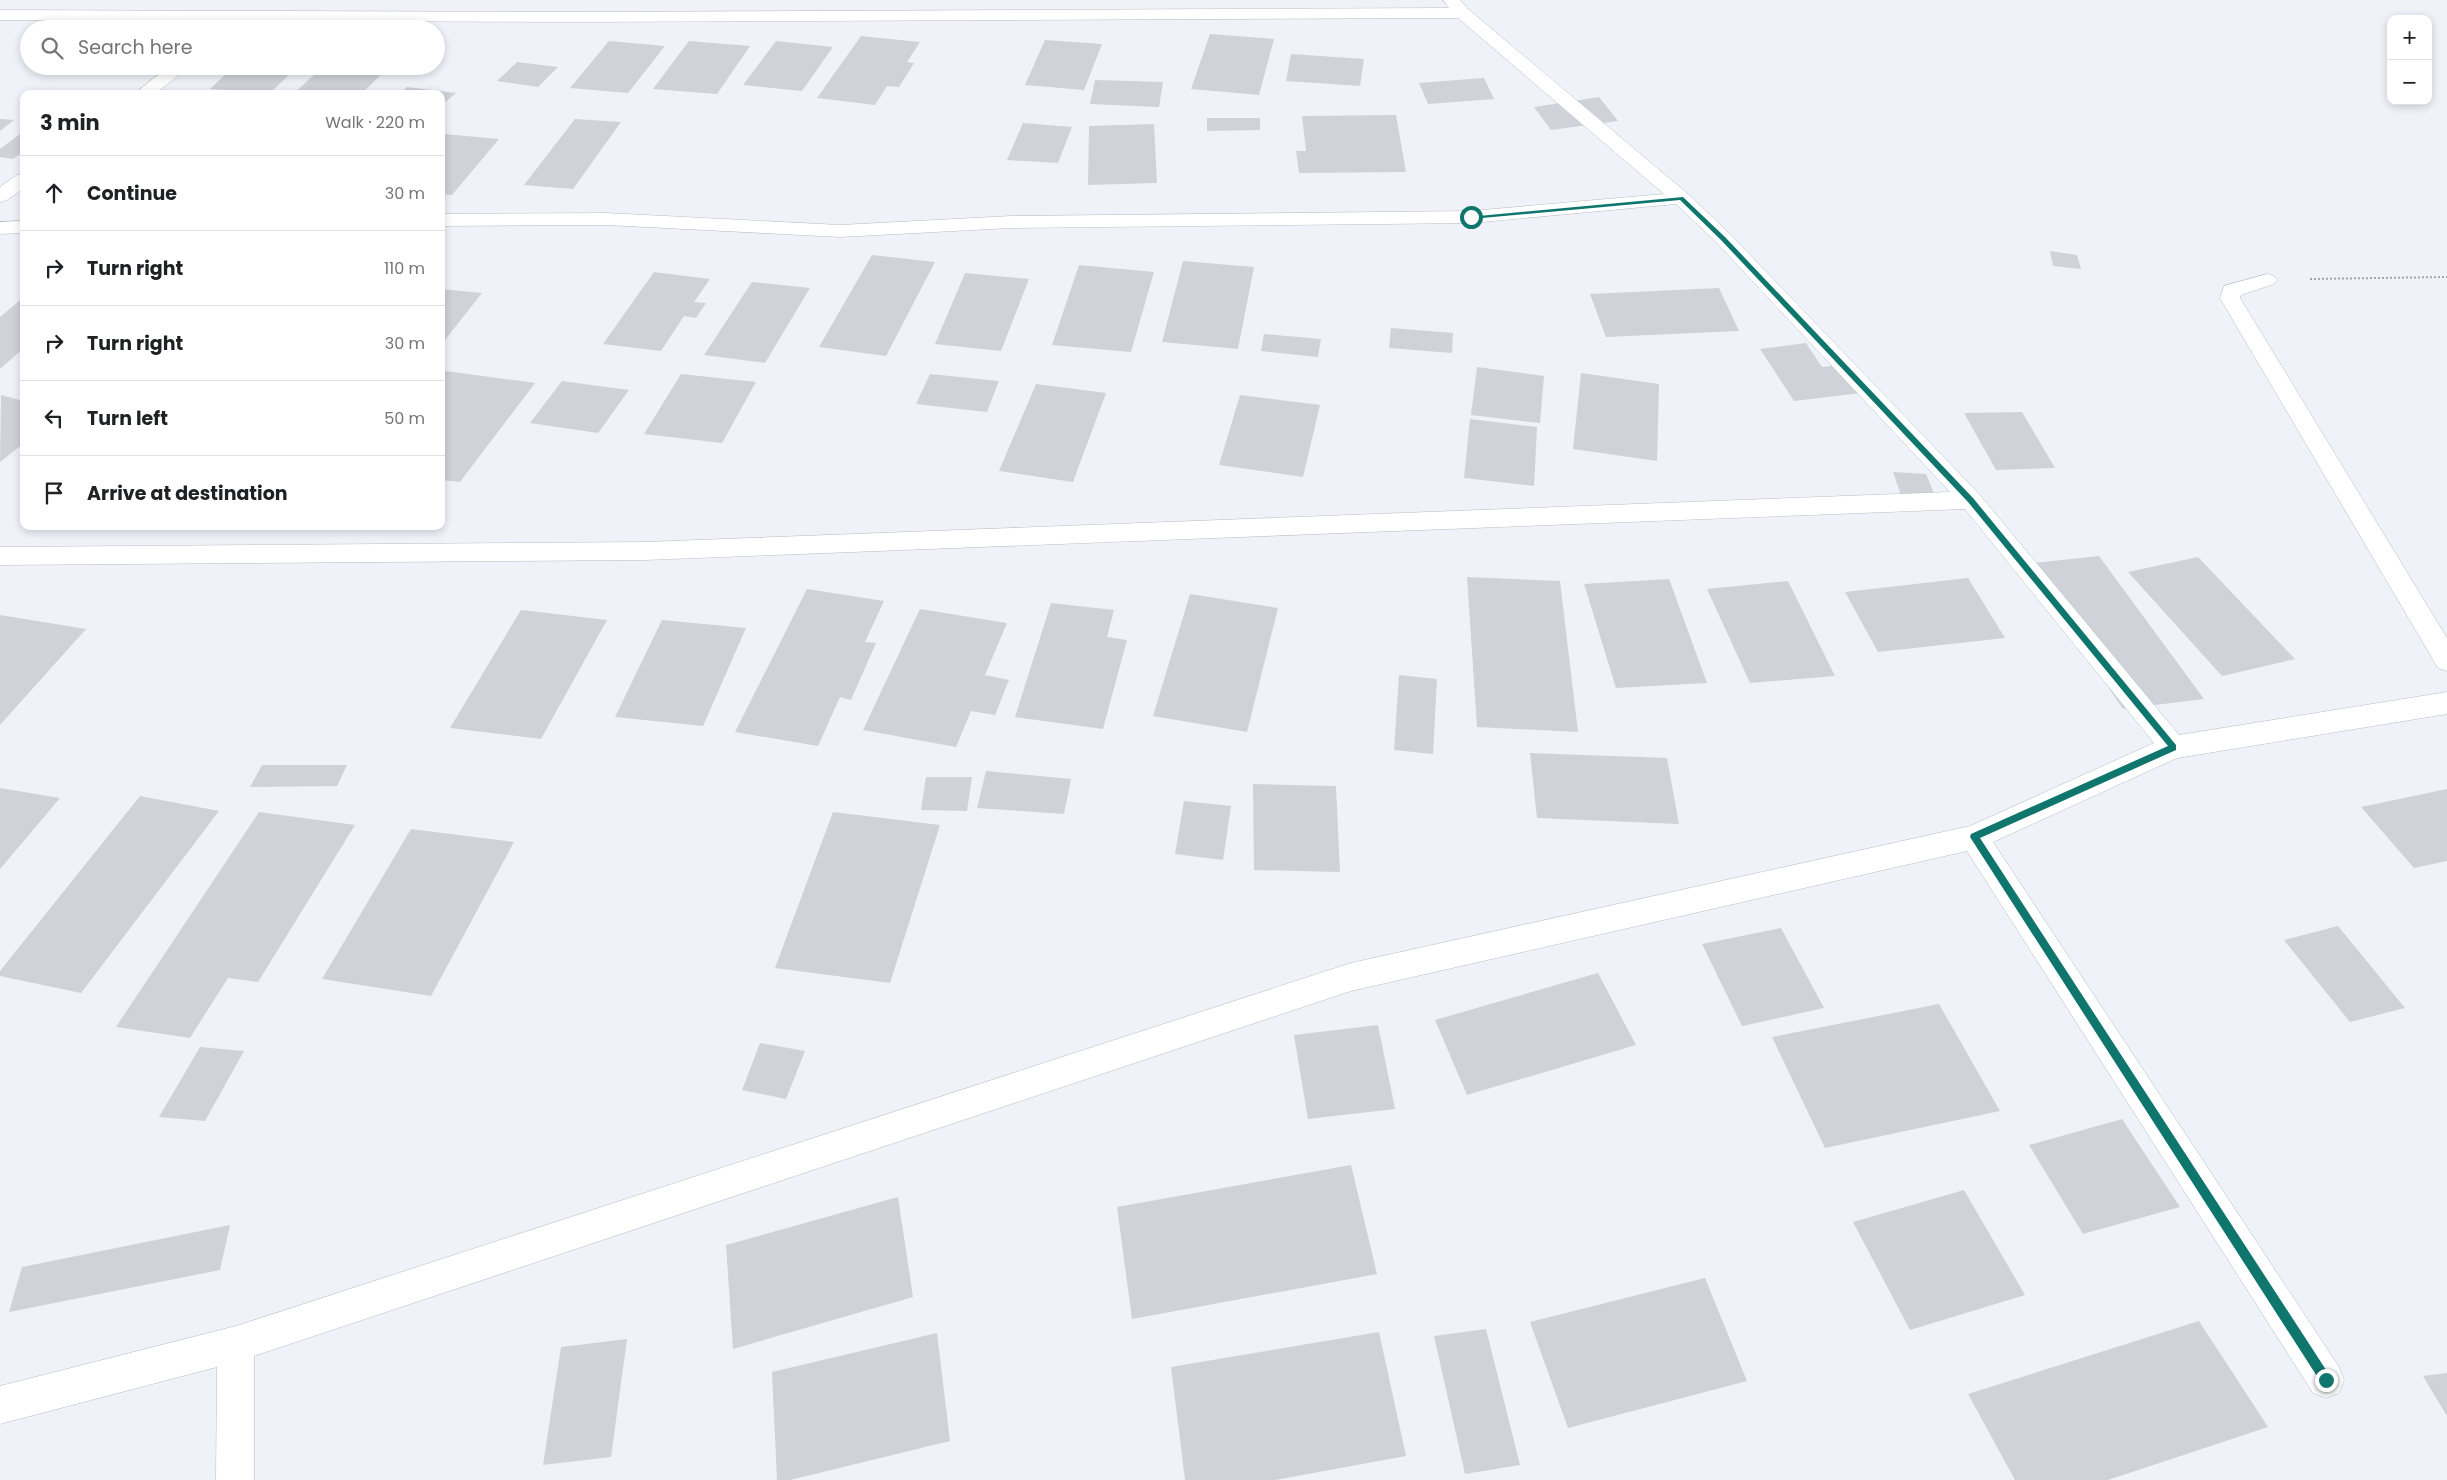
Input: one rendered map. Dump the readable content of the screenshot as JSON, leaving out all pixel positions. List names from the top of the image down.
{
  "page": {
    "map_buttons": ["+", "−"],
    "search": "Search here",
    "heading": ["3 min", "Walk · 220 m"],
    "list": [
      ["Continue", "30 m"],
      ["Turn right", "110 m"],
      ["Turn right", "30 m"],
      ["Turn left", "50 m"],
      "Arrive at destination"
    ]
  }
}
